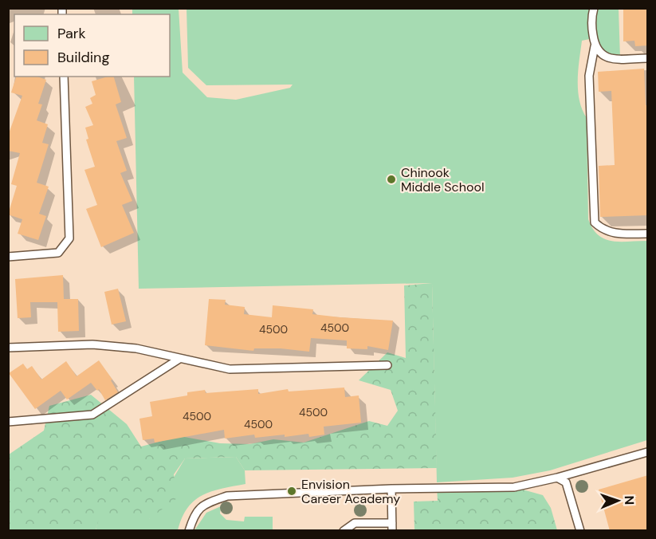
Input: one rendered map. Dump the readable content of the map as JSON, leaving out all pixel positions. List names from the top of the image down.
{
  "places": ["Chinook Middle School", "Envision Career Academy"],
  "house_numbers": [
    "4500",
    "4500",
    "4500",
    "4500",
    "4500"
  ],
  "legend": ["Park", "Building"],
  "north": "right"
}
